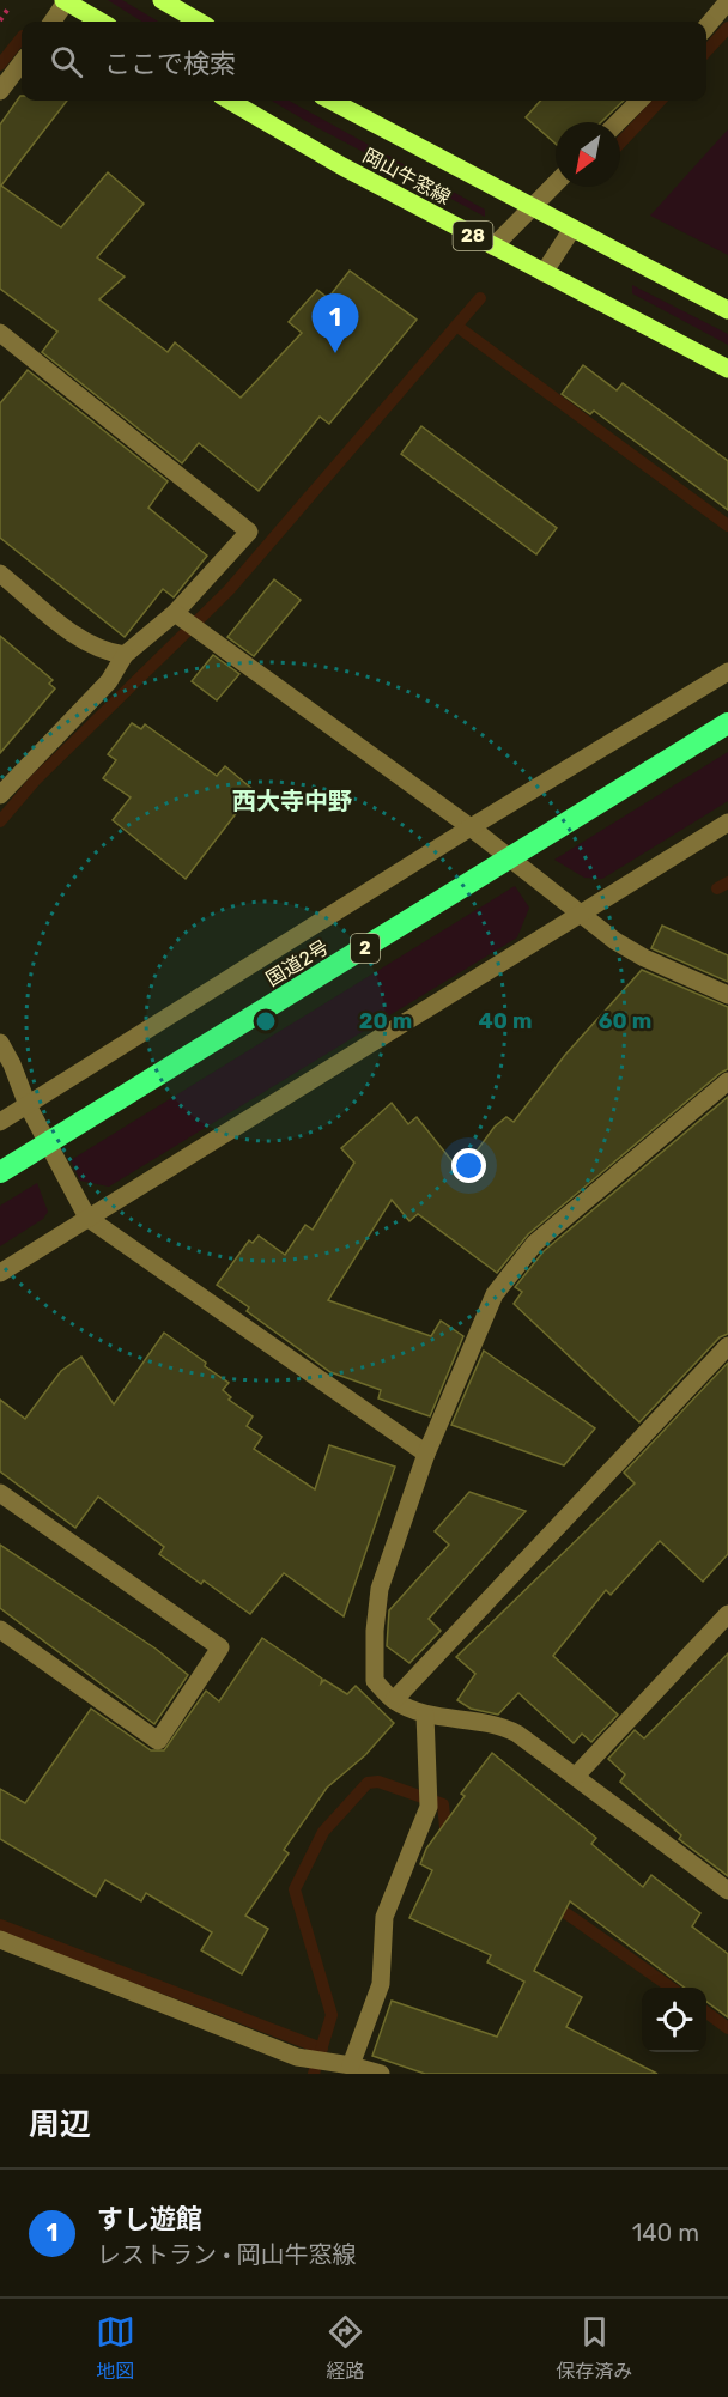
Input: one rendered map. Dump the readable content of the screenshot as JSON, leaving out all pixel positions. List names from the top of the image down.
{
  "streets": {
    "highway": ["2", "国道2号"],
    "main road": ["岡山牛窓線", "28"]
  },
  "districts": ["西大寺中野"],
  "north": "bottom left",
  "page": {
    "search": "ここで検索",
    "pins": "1",
    "heading": "周辺",
    "list": [
      {
        "mark": "1",
        "name": "すし遊館",
        "note": "レストラン · 岡山牛窓線",
        "value": "140 m"
      }
    ],
    "nav": ["地図", "経路", "保存済み"]
  },
  "rings": ["20 m", "40 m", "60 m"]
}
